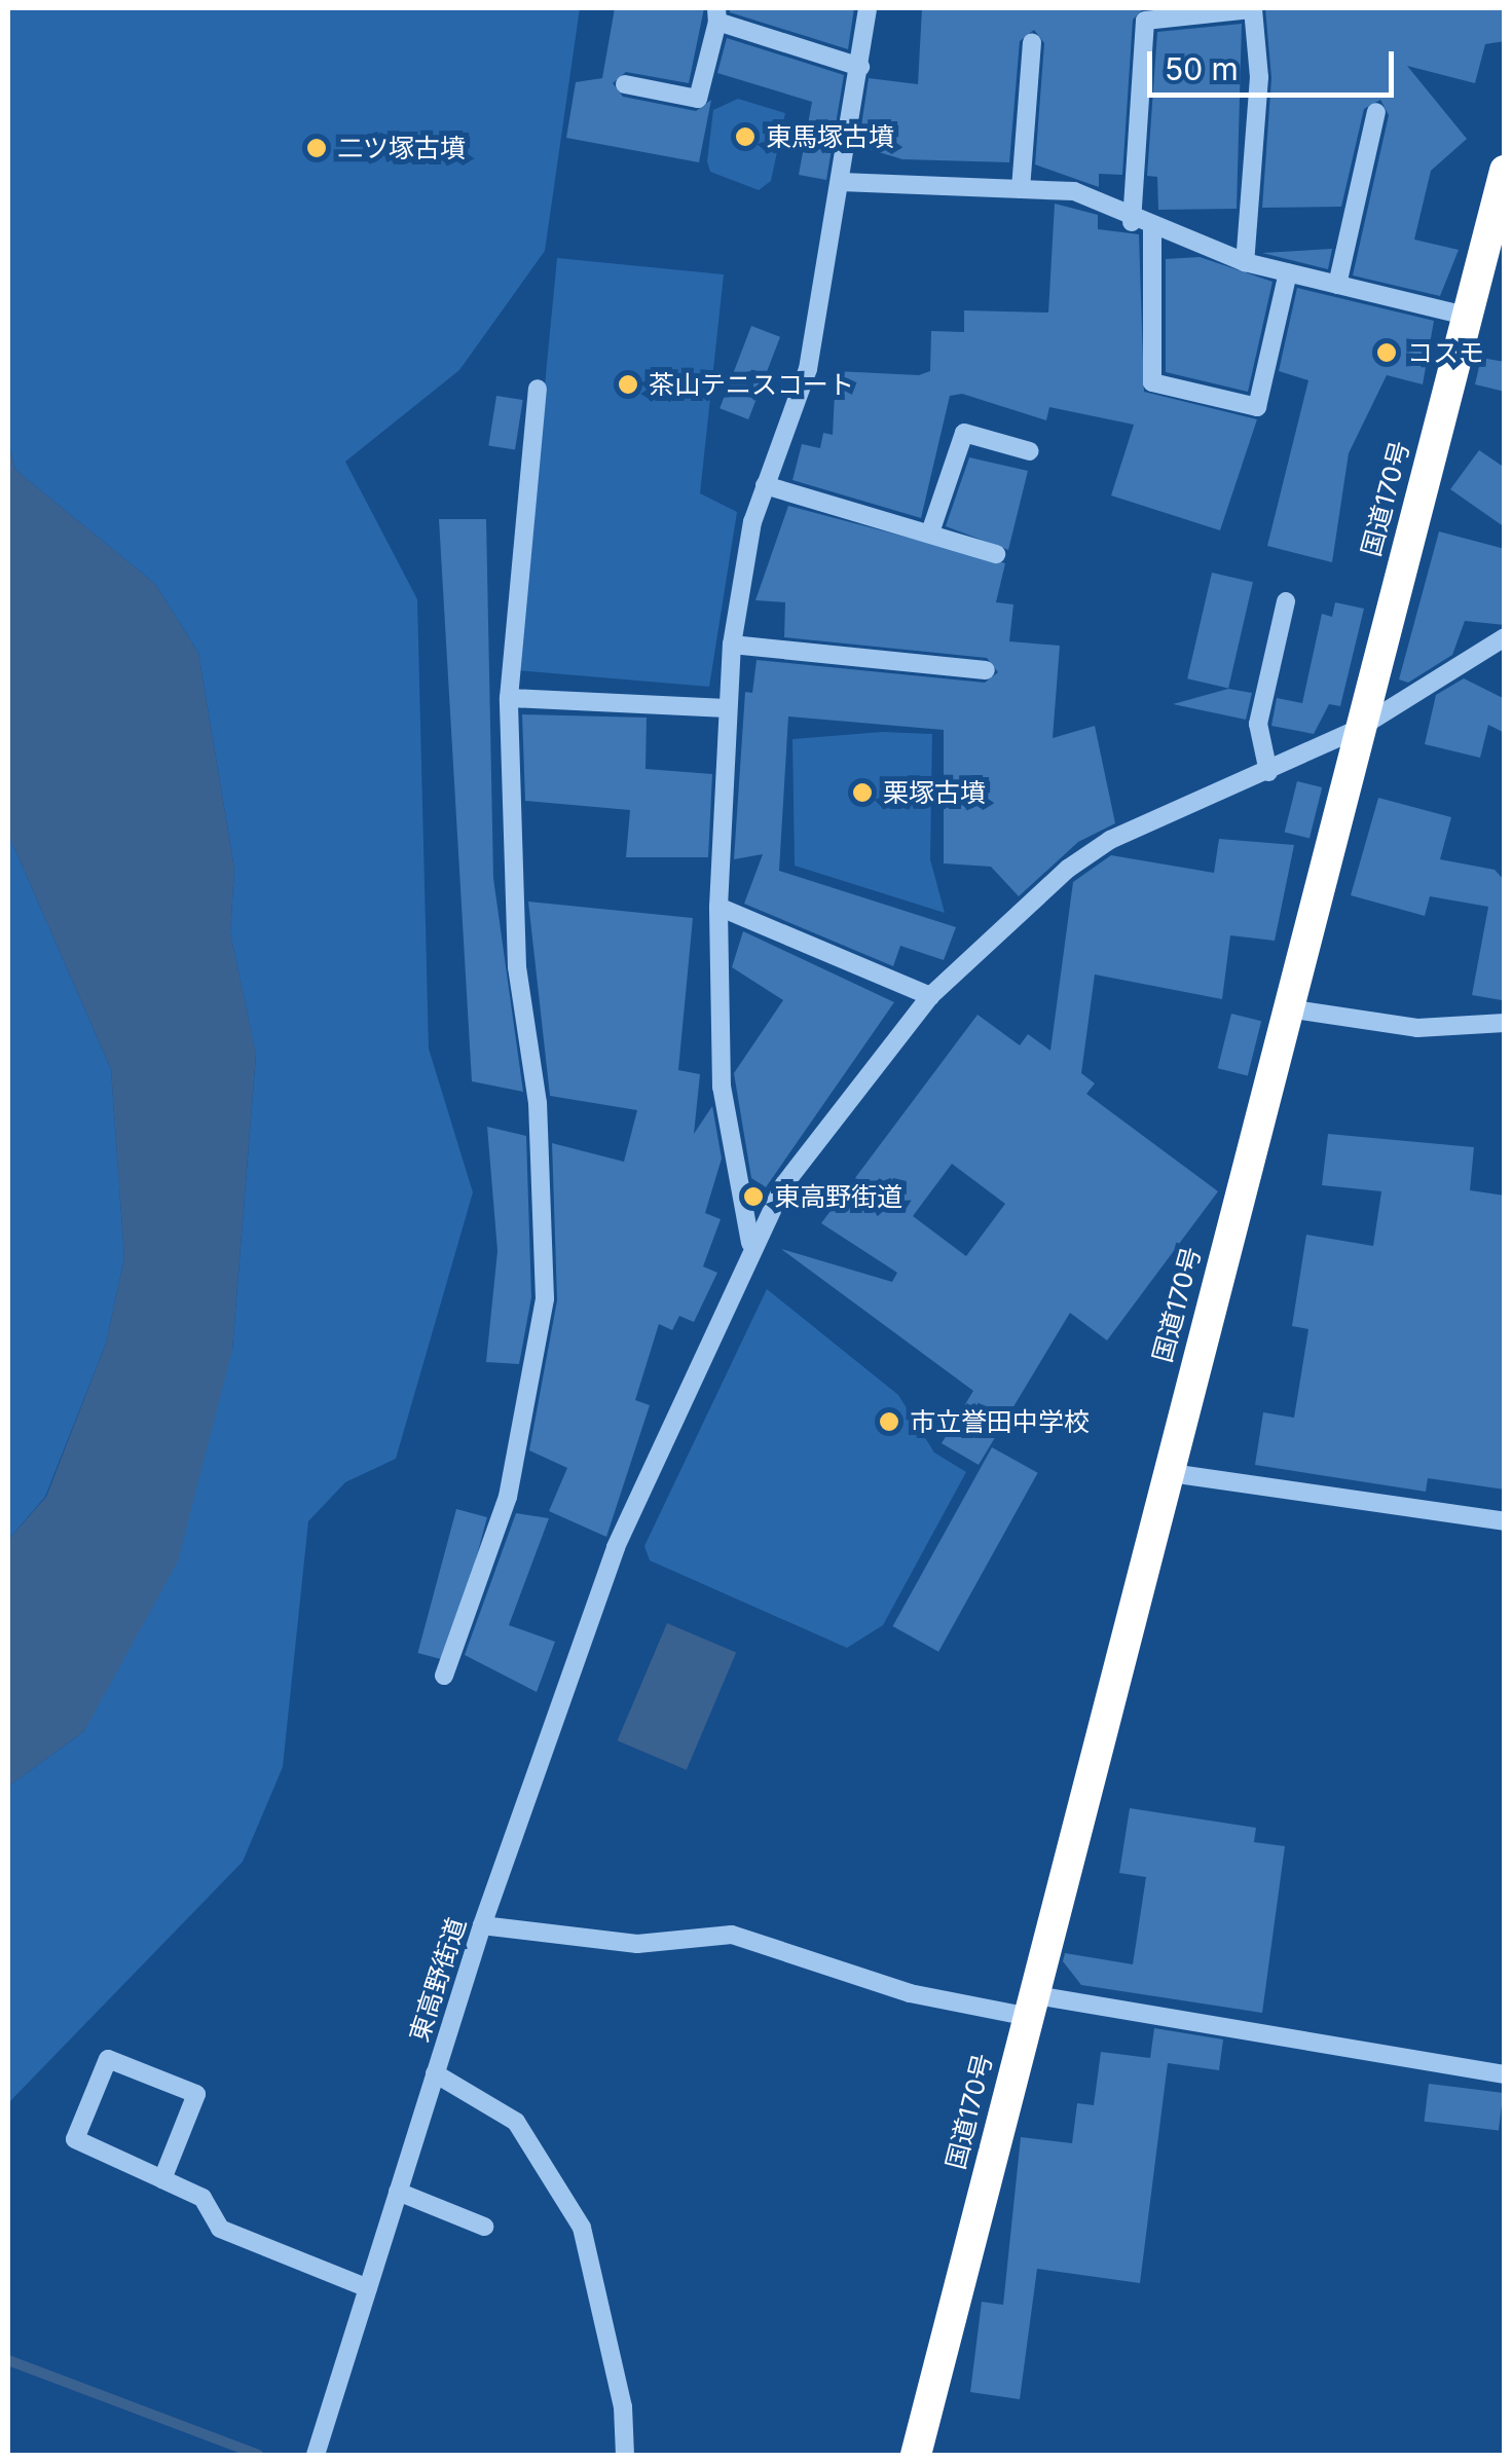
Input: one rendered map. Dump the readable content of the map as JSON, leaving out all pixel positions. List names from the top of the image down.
{
  "streets": {
    "highway": ["国道170号"],
    "street": ["東高野街道"]
  },
  "crossings": [
    ["国道170号", "東高野街道"]
  ],
  "places": [
    "東馬塚古墳",
    "二ツ塚古墳",
    "コスモ",
    "茶山テニスコート",
    "栗塚古墳",
    "東高野街道",
    "市立誉田中学校"
  ],
  "scale_bar": "50 m"
}
